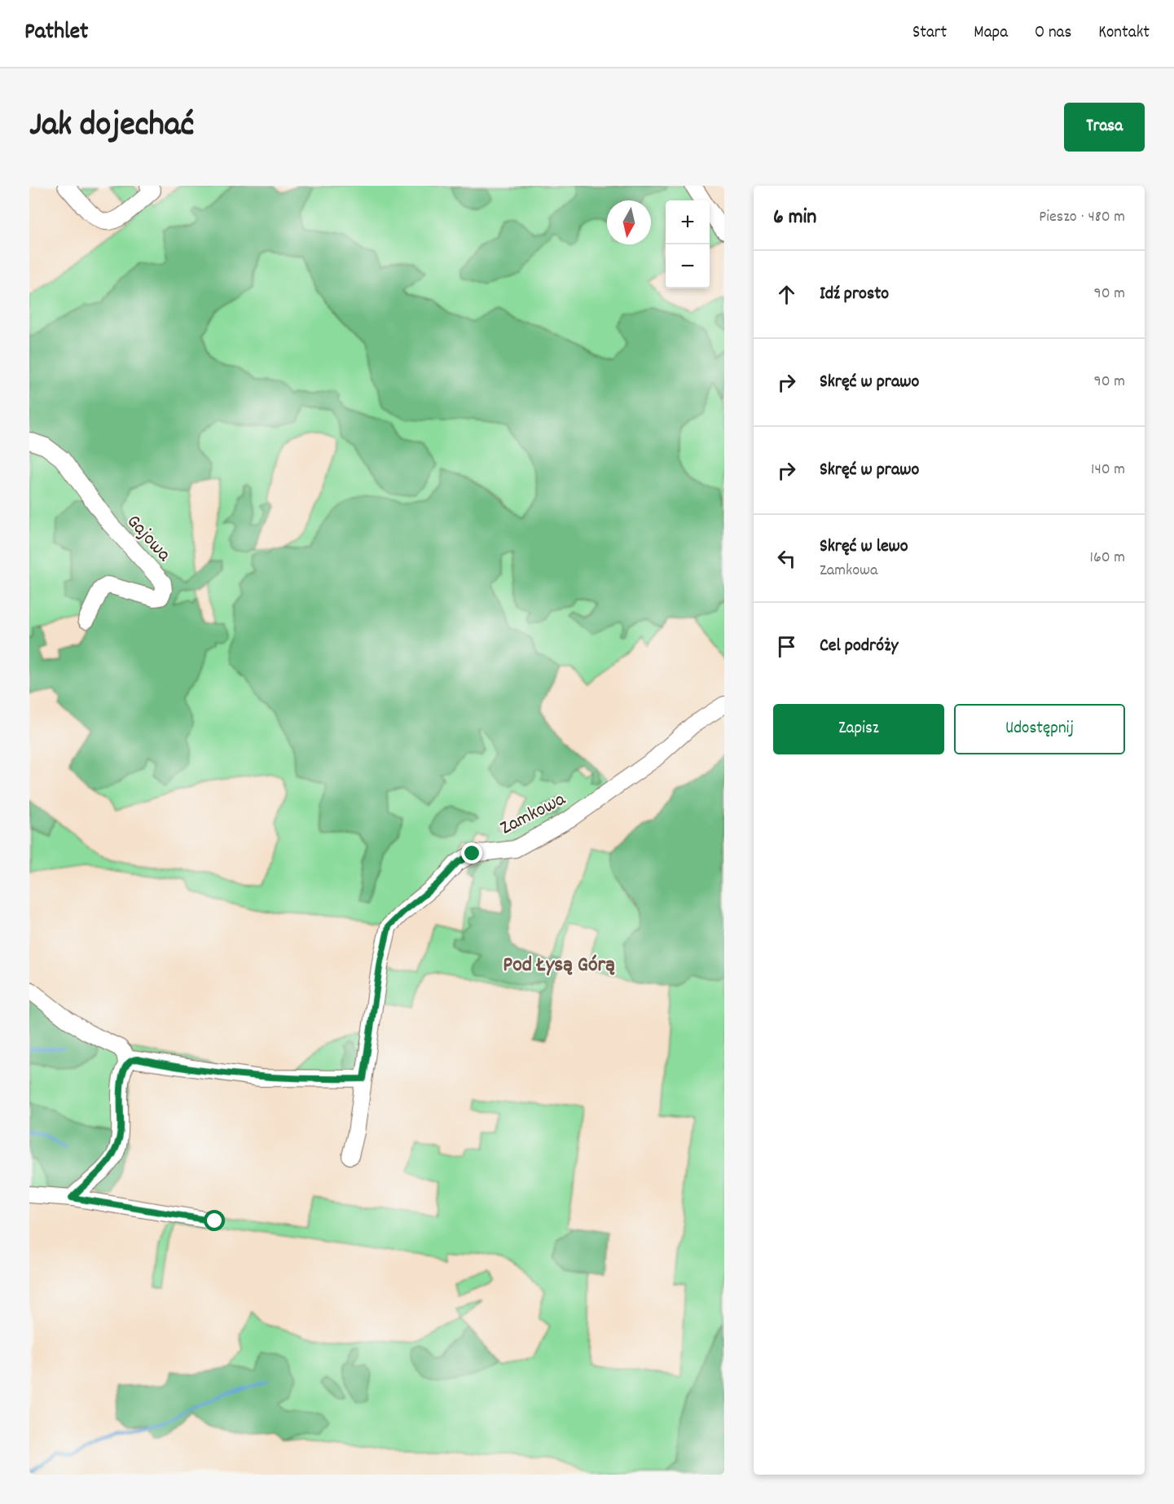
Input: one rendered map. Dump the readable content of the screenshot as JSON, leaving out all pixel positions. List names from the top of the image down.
{
  "streets": {
    "street": ["Gajowa", "Zamkowa"]
  },
  "districts": ["Pod Łysą Górą"],
  "north": "bottom",
  "page": {
    "header": "Pathlet",
    "nav": [
      "Start",
      "Mapa",
      "O nas",
      "Kontakt"
    ],
    "title": "Jak dojechać",
    "buttons": [
      "Trasa",
      ["Zapisz", "Udostępnij"]
    ],
    "heading": ["6 min", "Pieszo · 480 m"],
    "map_buttons": ["+", "−"],
    "list": [
      ["Idź prosto", "90 m"],
      ["Skręć w prawo", "90 m"],
      ["Skręć w prawo", "140 m"],
      ["Skręć w lewo", "Zamkowa", "160 m"],
      "Cel podróży"
    ]
  }
}
